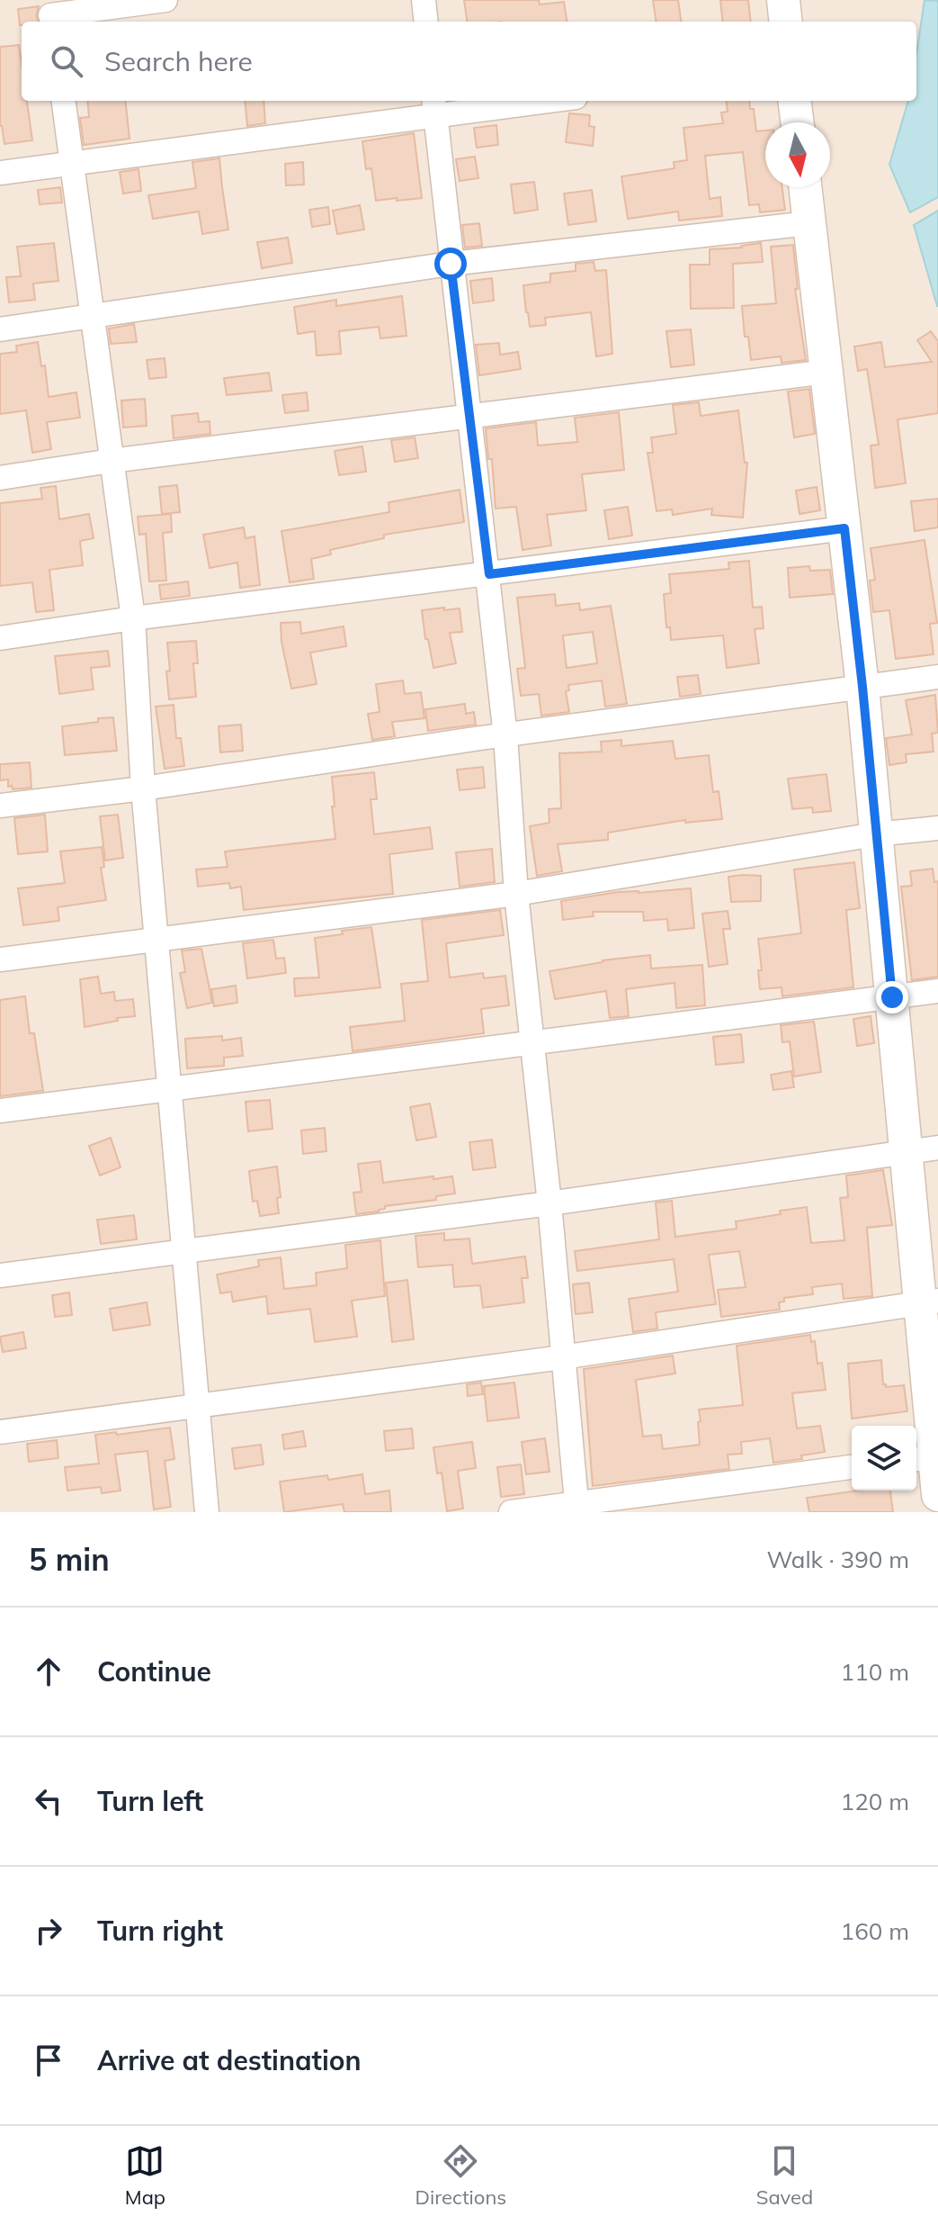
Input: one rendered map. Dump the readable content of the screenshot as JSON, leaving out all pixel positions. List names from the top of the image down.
{
  "north": "bottom",
  "page": {
    "search": "Search here",
    "heading": ["5 min", "Walk · 390 m"],
    "list": [
      ["Continue", "110 m"],
      ["Turn left", "120 m"],
      ["Turn right", "160 m"],
      "Arrive at destination"
    ],
    "nav": ["Map", "Directions", "Saved"]
  }
}
